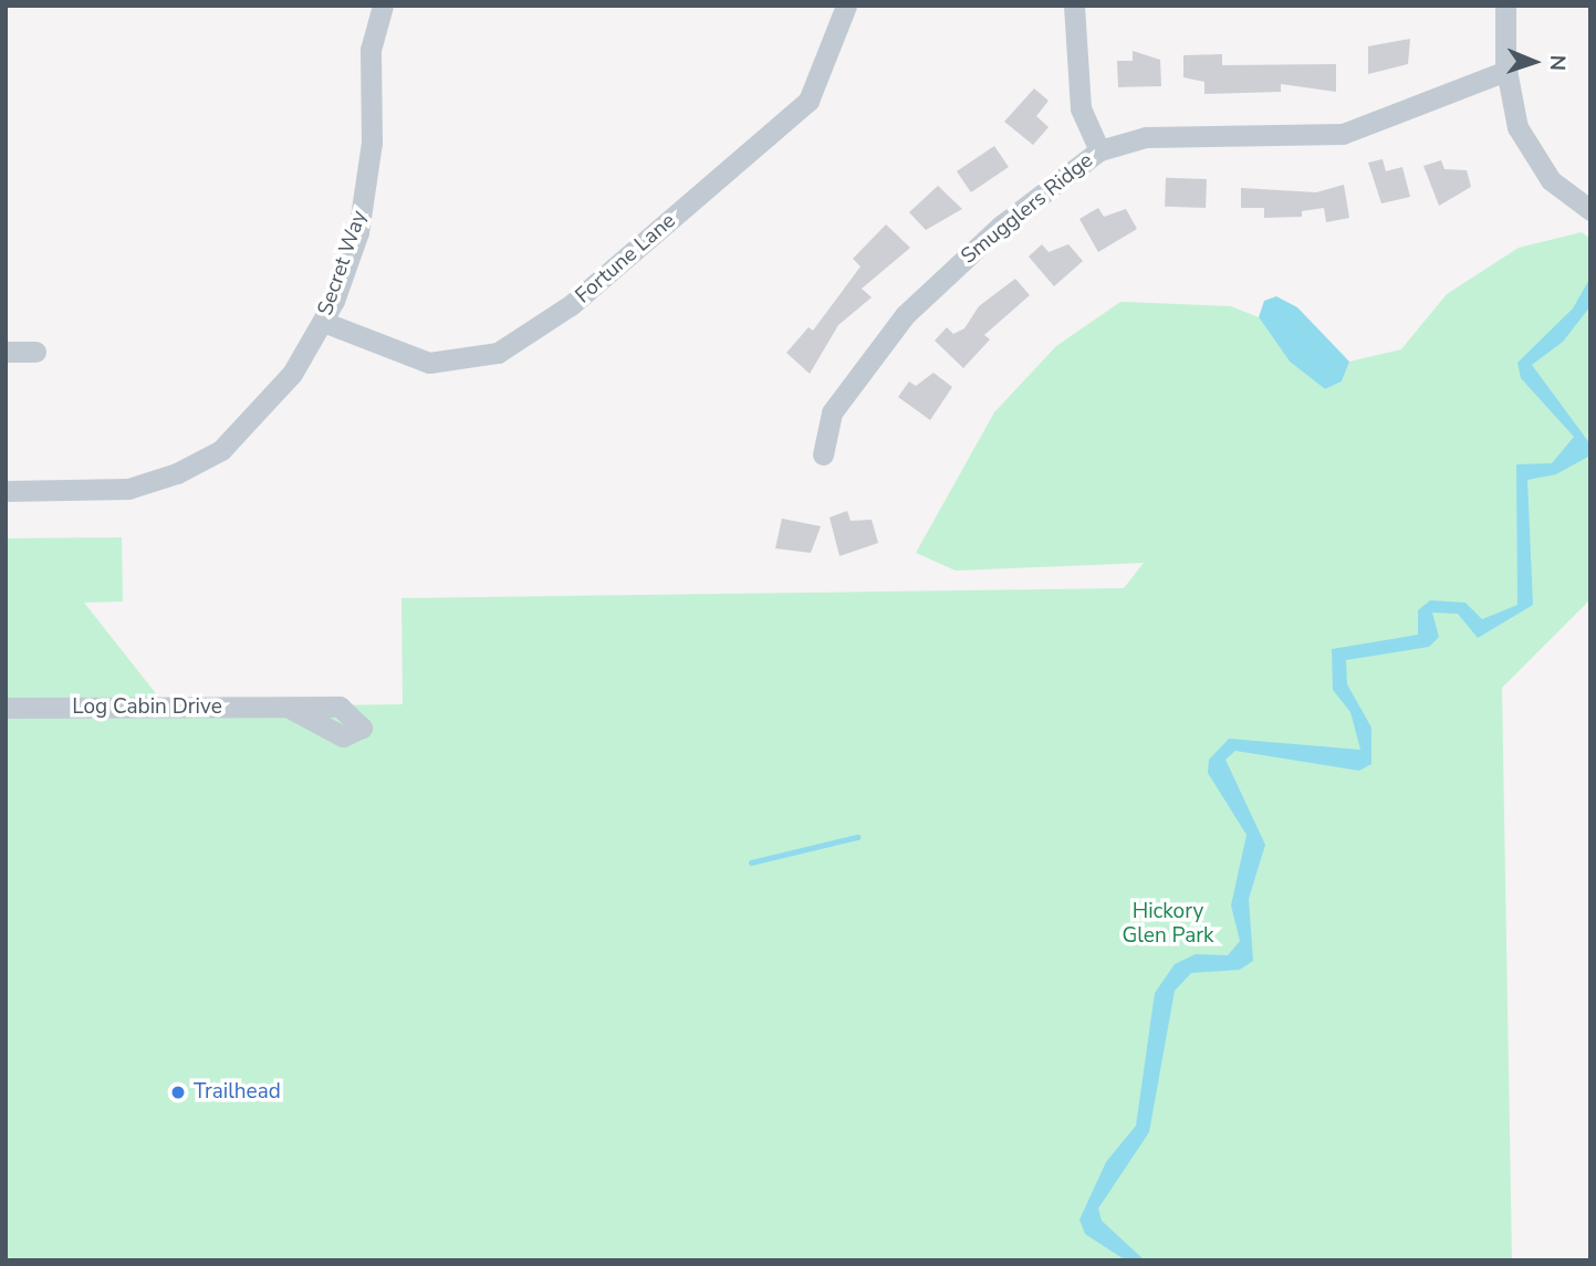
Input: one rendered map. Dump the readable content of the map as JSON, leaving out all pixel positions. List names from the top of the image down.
{
  "streets": {
    "street": [
      "Smugglers Ridge",
      "Fortune Lane",
      "Secret Way",
      "Log Cabin Drive"
    ]
  },
  "crossings": [
    ["Fortune Lane", "Secret Way"]
  ],
  "parks": ["Hickory Glen Park"],
  "places": ["Trailhead"],
  "north": "right"
}
